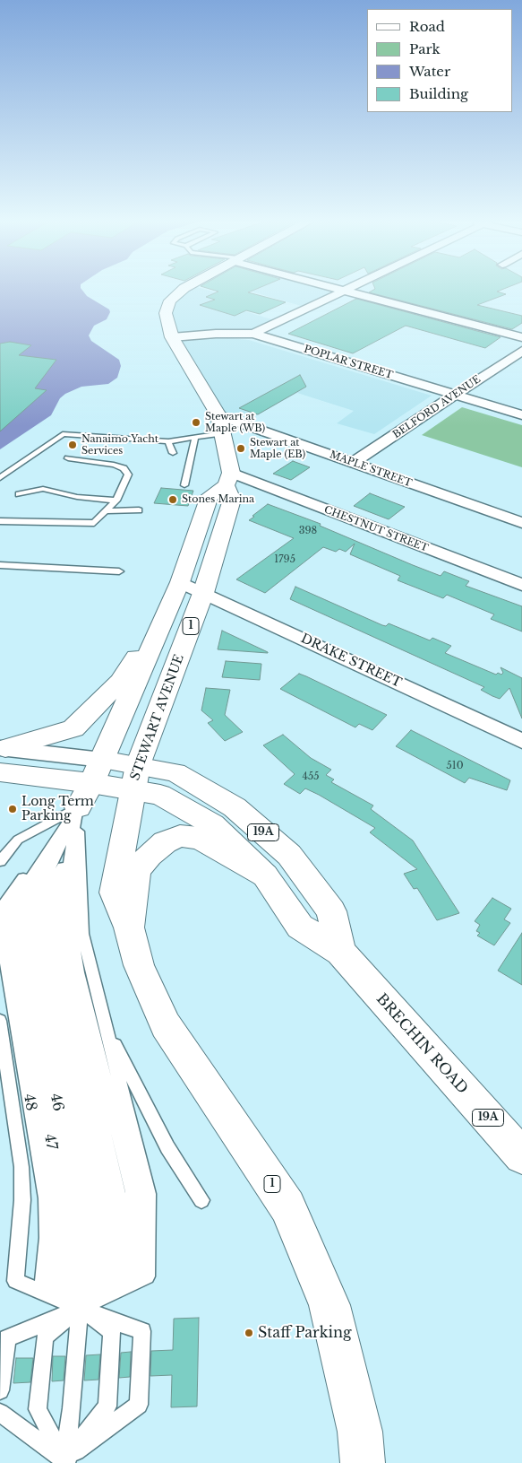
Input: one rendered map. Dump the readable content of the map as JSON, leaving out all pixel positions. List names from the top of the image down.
{
  "streets": {
    "main road": [
      "1",
      "STEWART AVENUE",
      "19A",
      "BRECHIN ROAD"
    ],
    "street": [
      "POPLAR STREET",
      "BELFORD AVENUE",
      "MAPLE STREET",
      "CHESTNUT STREET",
      "DRAKE STREET"
    ],
    "lane": ["47"]
  },
  "crossings": [
    ["POPLAR STREET", "BELFORD AVENUE"],
    ["POPLAR STREET", "STEWART AVENUE"],
    ["BELFORD AVENUE", "MAPLE STREET"],
    ["MAPLE STREET", "STEWART AVENUE"],
    ["CHESTNUT STREET", "1"],
    ["CHESTNUT STREET", "STEWART AVENUE"],
    ["1", "DRAKE STREET"],
    ["1", "STEWART AVENUE"],
    ["1", "BRECHIN ROAD"],
    ["DRAKE STREET", "STEWART AVENUE"],
    ["STEWART AVENUE", "BRECHIN ROAD"]
  ],
  "places": [
    "Stewart at Maple (WB)",
    "Nanaimo Yacht Services",
    "Stewart at Maple (EB)",
    "Stones Marina",
    "Long Term Parking",
    "Staff Parking"
  ],
  "house_numbers": [
    "398",
    "1795",
    "510",
    "455"
  ],
  "legend": [
    "Road",
    "Park",
    "Water",
    "Building"
  ]
}
